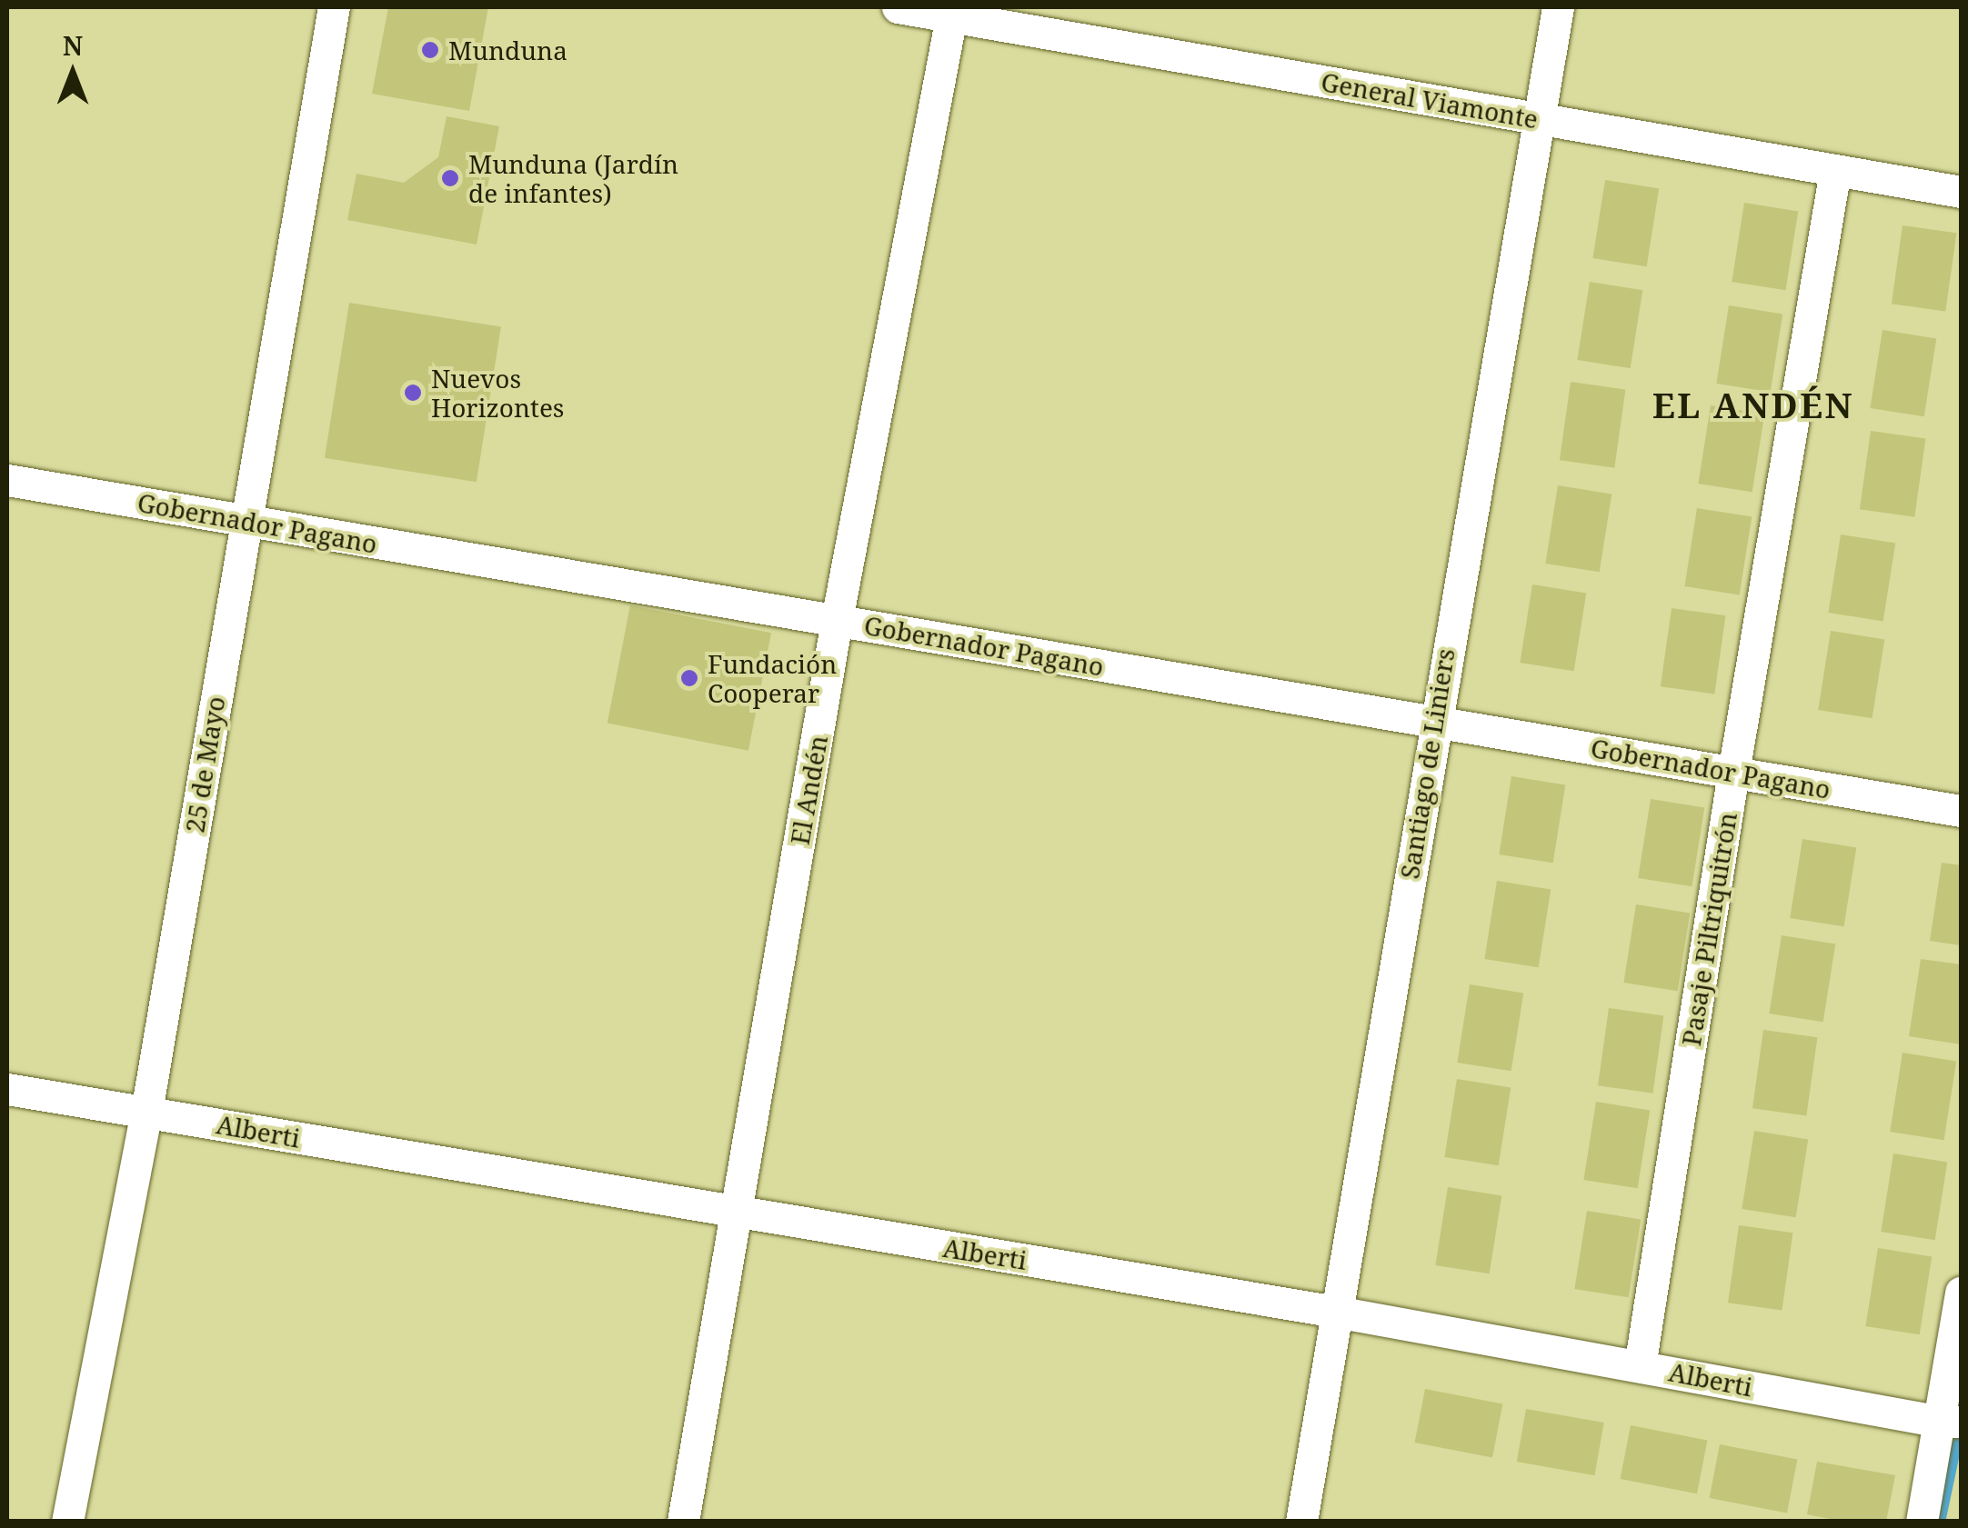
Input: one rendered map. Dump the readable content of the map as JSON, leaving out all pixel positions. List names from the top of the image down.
{
  "streets": {
    "street": [
      "General Viamonte",
      "Gobernador Pagano",
      "Santiago de Liniers",
      "25 de Mayo",
      "El Andén",
      "Pasaje Piltriquitrón",
      "Alberti"
    ]
  },
  "crossings": [
    ["General Viamonte", "Santiago de Liniers"],
    ["General Viamonte", "El Andén"],
    ["General Viamonte", "Pasaje Piltriquitrón"],
    ["Gobernador Pagano", "Santiago de Liniers"],
    ["Gobernador Pagano", "25 de Mayo"],
    ["Gobernador Pagano", "El Andén"],
    ["Gobernador Pagano", "Pasaje Piltriquitrón"],
    ["Santiago de Liniers", "Alberti"],
    ["25 de Mayo", "Alberti"],
    ["El Andén", "Alberti"],
    ["Pasaje Piltriquitrón", "Alberti"]
  ],
  "districts": ["EL ANDÉN"],
  "places": [
    "Munduna",
    "Munduna (Jardín de infantes)",
    "Nuevos Horizontes",
    "Fundación Cooperar"
  ],
  "north": "top"
}
